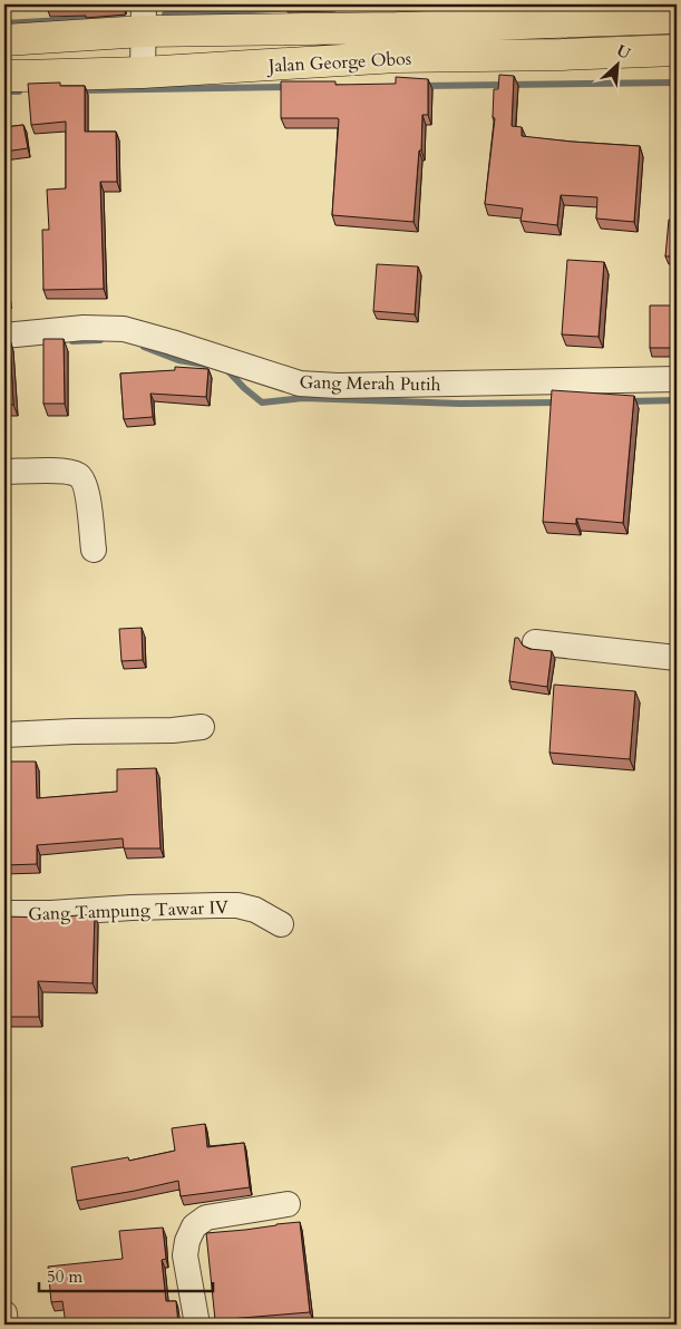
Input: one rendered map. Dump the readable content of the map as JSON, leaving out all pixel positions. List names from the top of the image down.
{
  "streets": {
    "main road": ["Jalan George Obos"],
    "street": ["Gang Merah Putih", "Gang Tampung Tawar IV"]
  },
  "scale_bar": "50 m",
  "north": "top right"
}
